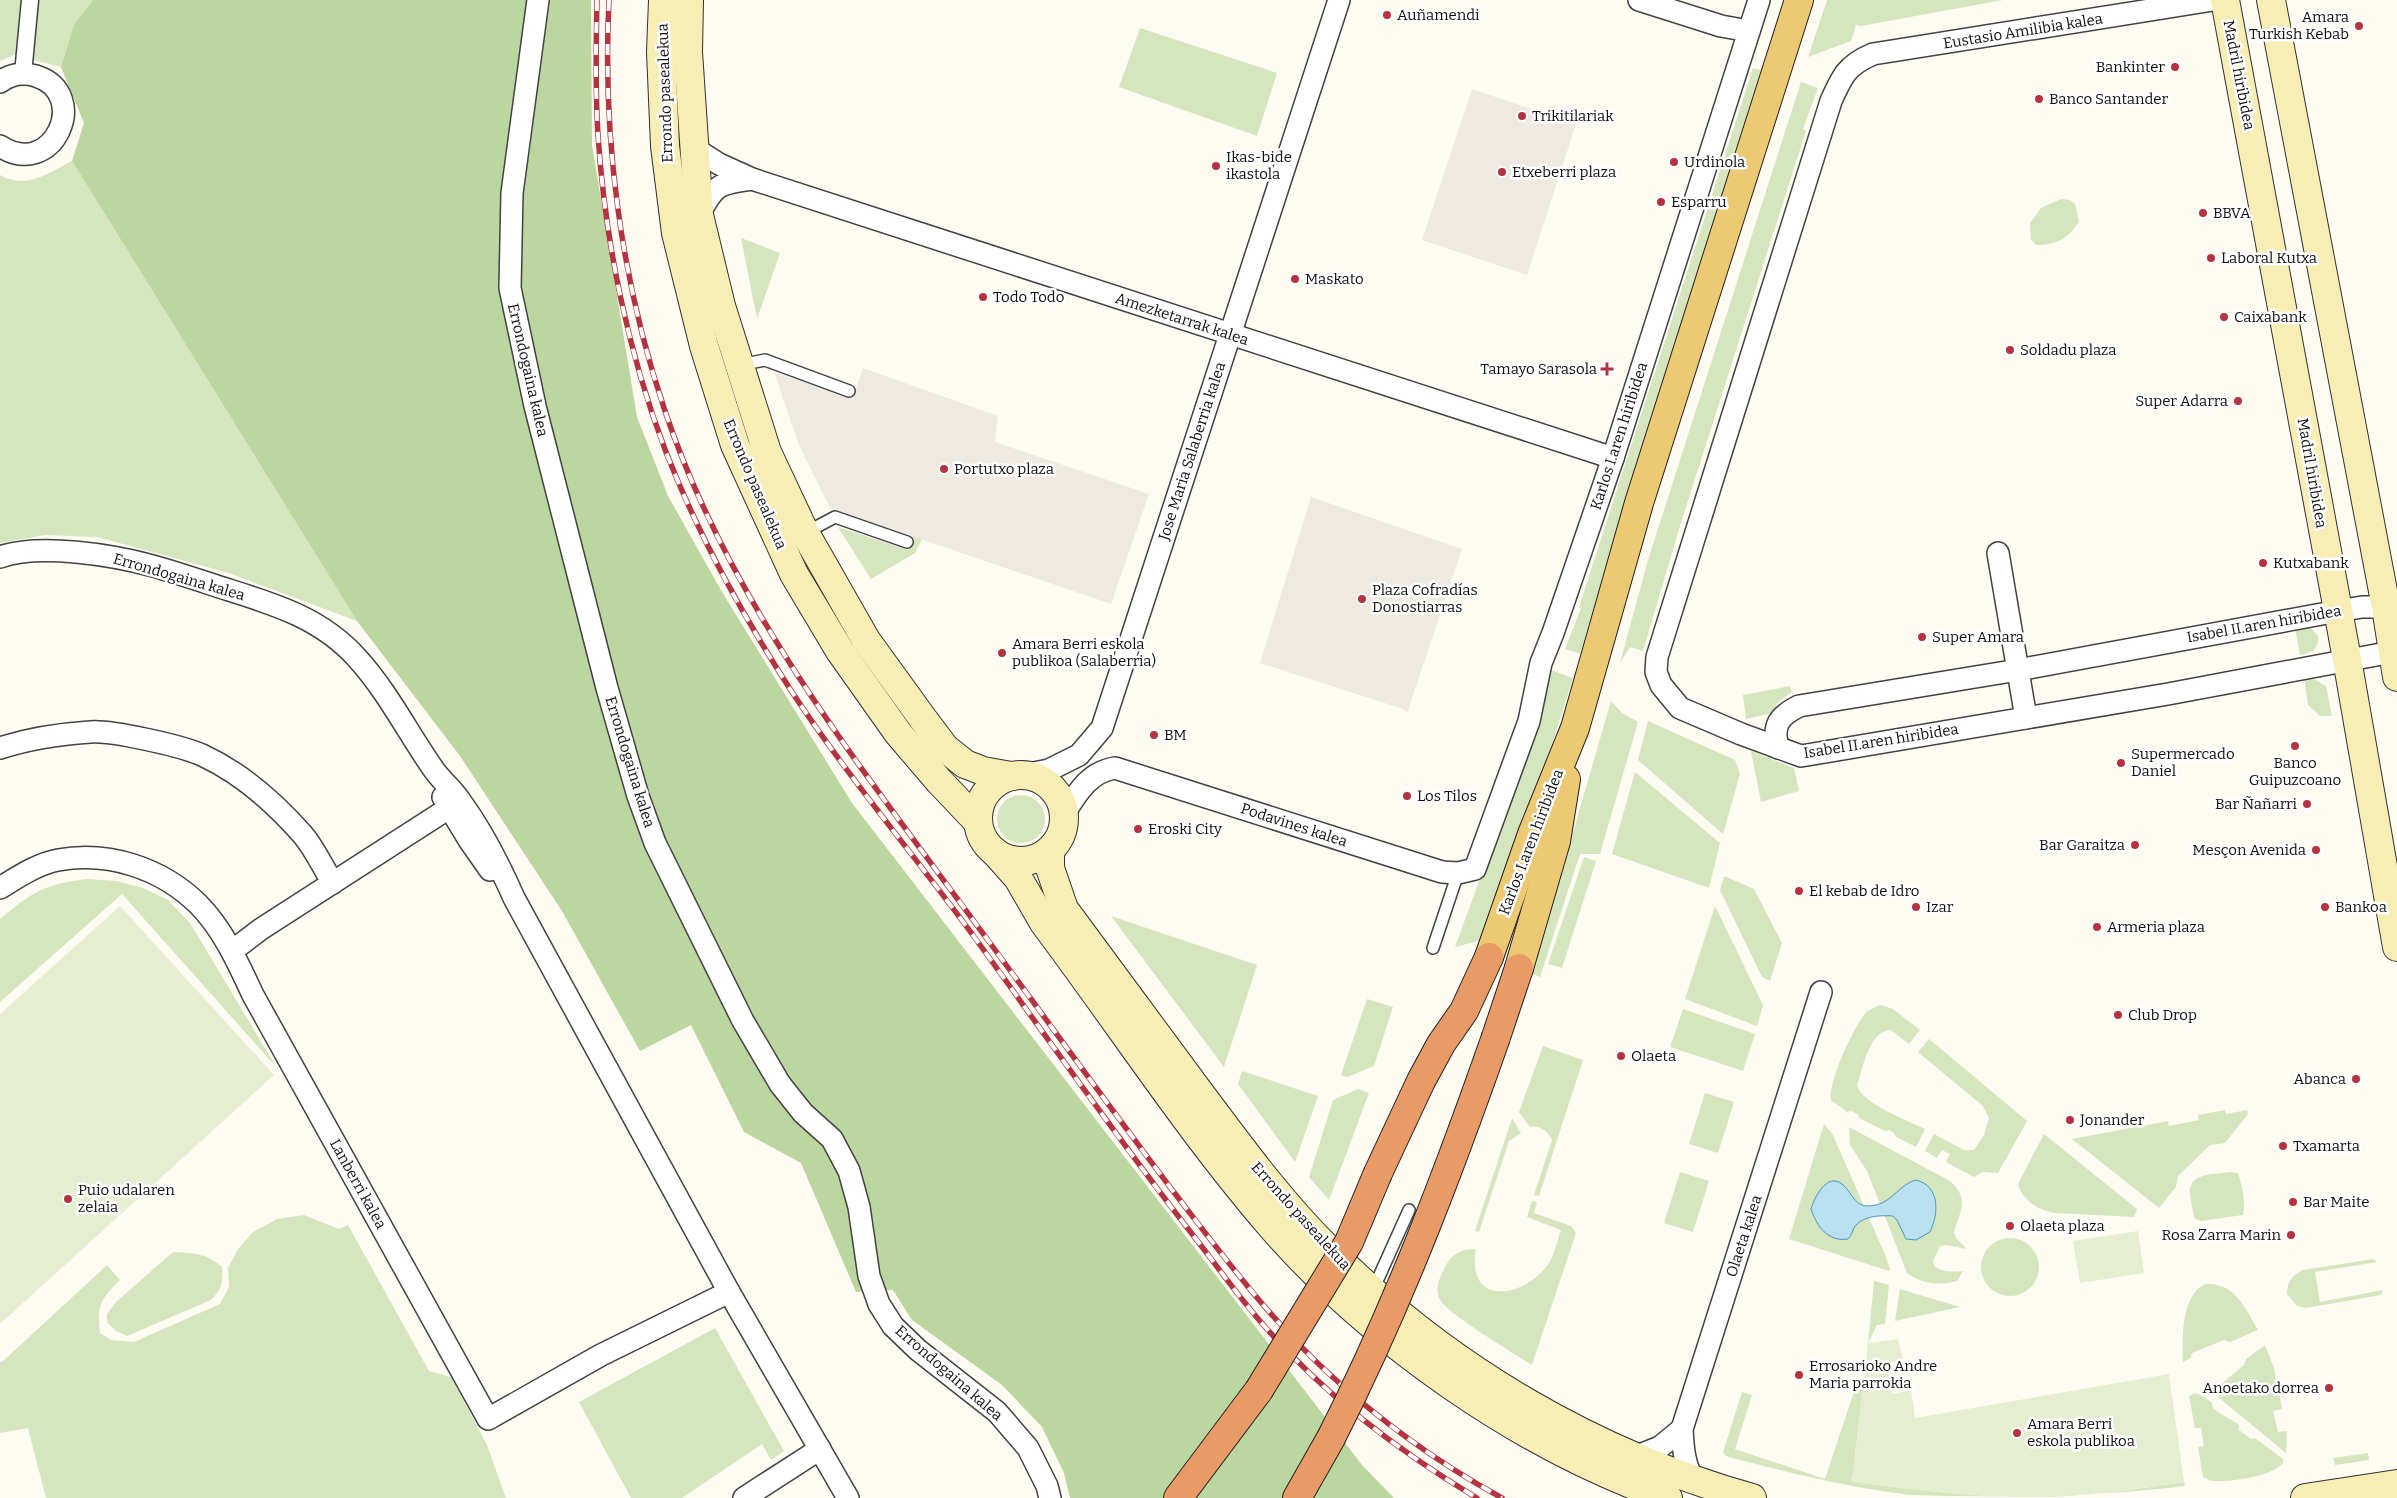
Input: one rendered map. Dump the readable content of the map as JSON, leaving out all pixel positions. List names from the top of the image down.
{
  "streets": {
    "main road": ["Madril hiribidea", "Errondo pasealekua", "Karlos I.aren hiribidea"],
    "street": [
      "Eustasio Amilibia kalea",
      "Amezketarrak kalea",
      "Errondogaina kalea",
      "Jose Maria Salaberria kalea",
      "Isabel II.aren hiribidea",
      "Podavines kalea",
      "Lanberri kalea",
      "Olaeta kalea"
    ]
  },
  "crossings": [
    ["Eustasio Amilibia kalea", "Isabel II.aren hiribidea"],
    ["Madril hiribidea", "Isabel II.aren hiribidea"],
    ["Errondo pasealekua", "Amezketarrak kalea"],
    ["Errondo pasealekua", "Jose Maria Salaberria kalea"],
    ["Errondo pasealekua", "Olaeta kalea"],
    ["Amezketarrak kalea", "Karlos I.aren hiribidea"],
    ["Amezketarrak kalea", "Jose Maria Salaberria kalea"],
    ["Errondogaina kalea", "Lanberri kalea"],
    ["Karlos I.aren hiribidea", "Podavines kalea"]
  ],
  "places": {
    "other": [
      "Auñamendi",
      "Amara Turkish Kebab",
      "Bankinter",
      "Banco Santander",
      "Trikitilariak",
      "Urdinola",
      "Ikas-bide ikastola",
      "Etxeberri plaza",
      "Esparru",
      "BBVA",
      "Laboral Kutxa",
      "Maskato",
      "Todo Todo",
      "Caixabank",
      "Soldadu plaza",
      "Super Adarra",
      "Portutxo plaza",
      "Kutxabank",
      "Plaza Cofradías Donostiarras",
      "Super Amara",
      "Amara Berri eskola publikoa (Salaberria)",
      "BM",
      "Banco Guipuzcoano",
      "Supermercado Daniel",
      "Los Tilos",
      "Bar Ñañarri",
      "Eroski City",
      "Bar Garaitza",
      "Mesçon Avenida",
      "El kebab de Idro",
      "Izar",
      "Bankoa",
      "Armeria plaza",
      "Club Drop",
      "Olaeta",
      "Abanca",
      "Jonander",
      "Txamarta",
      "Puio udalaren zelaia",
      "Bar Maite",
      "Olaeta plaza",
      "Rosa Zarra Marin",
      "Errosarioko Andre Maria parrokia",
      "Anoetako dorrea",
      "Amara Berri eskola publikoa"
    ],
    "health": ["Tamayo Sarasola"]
  }
}
